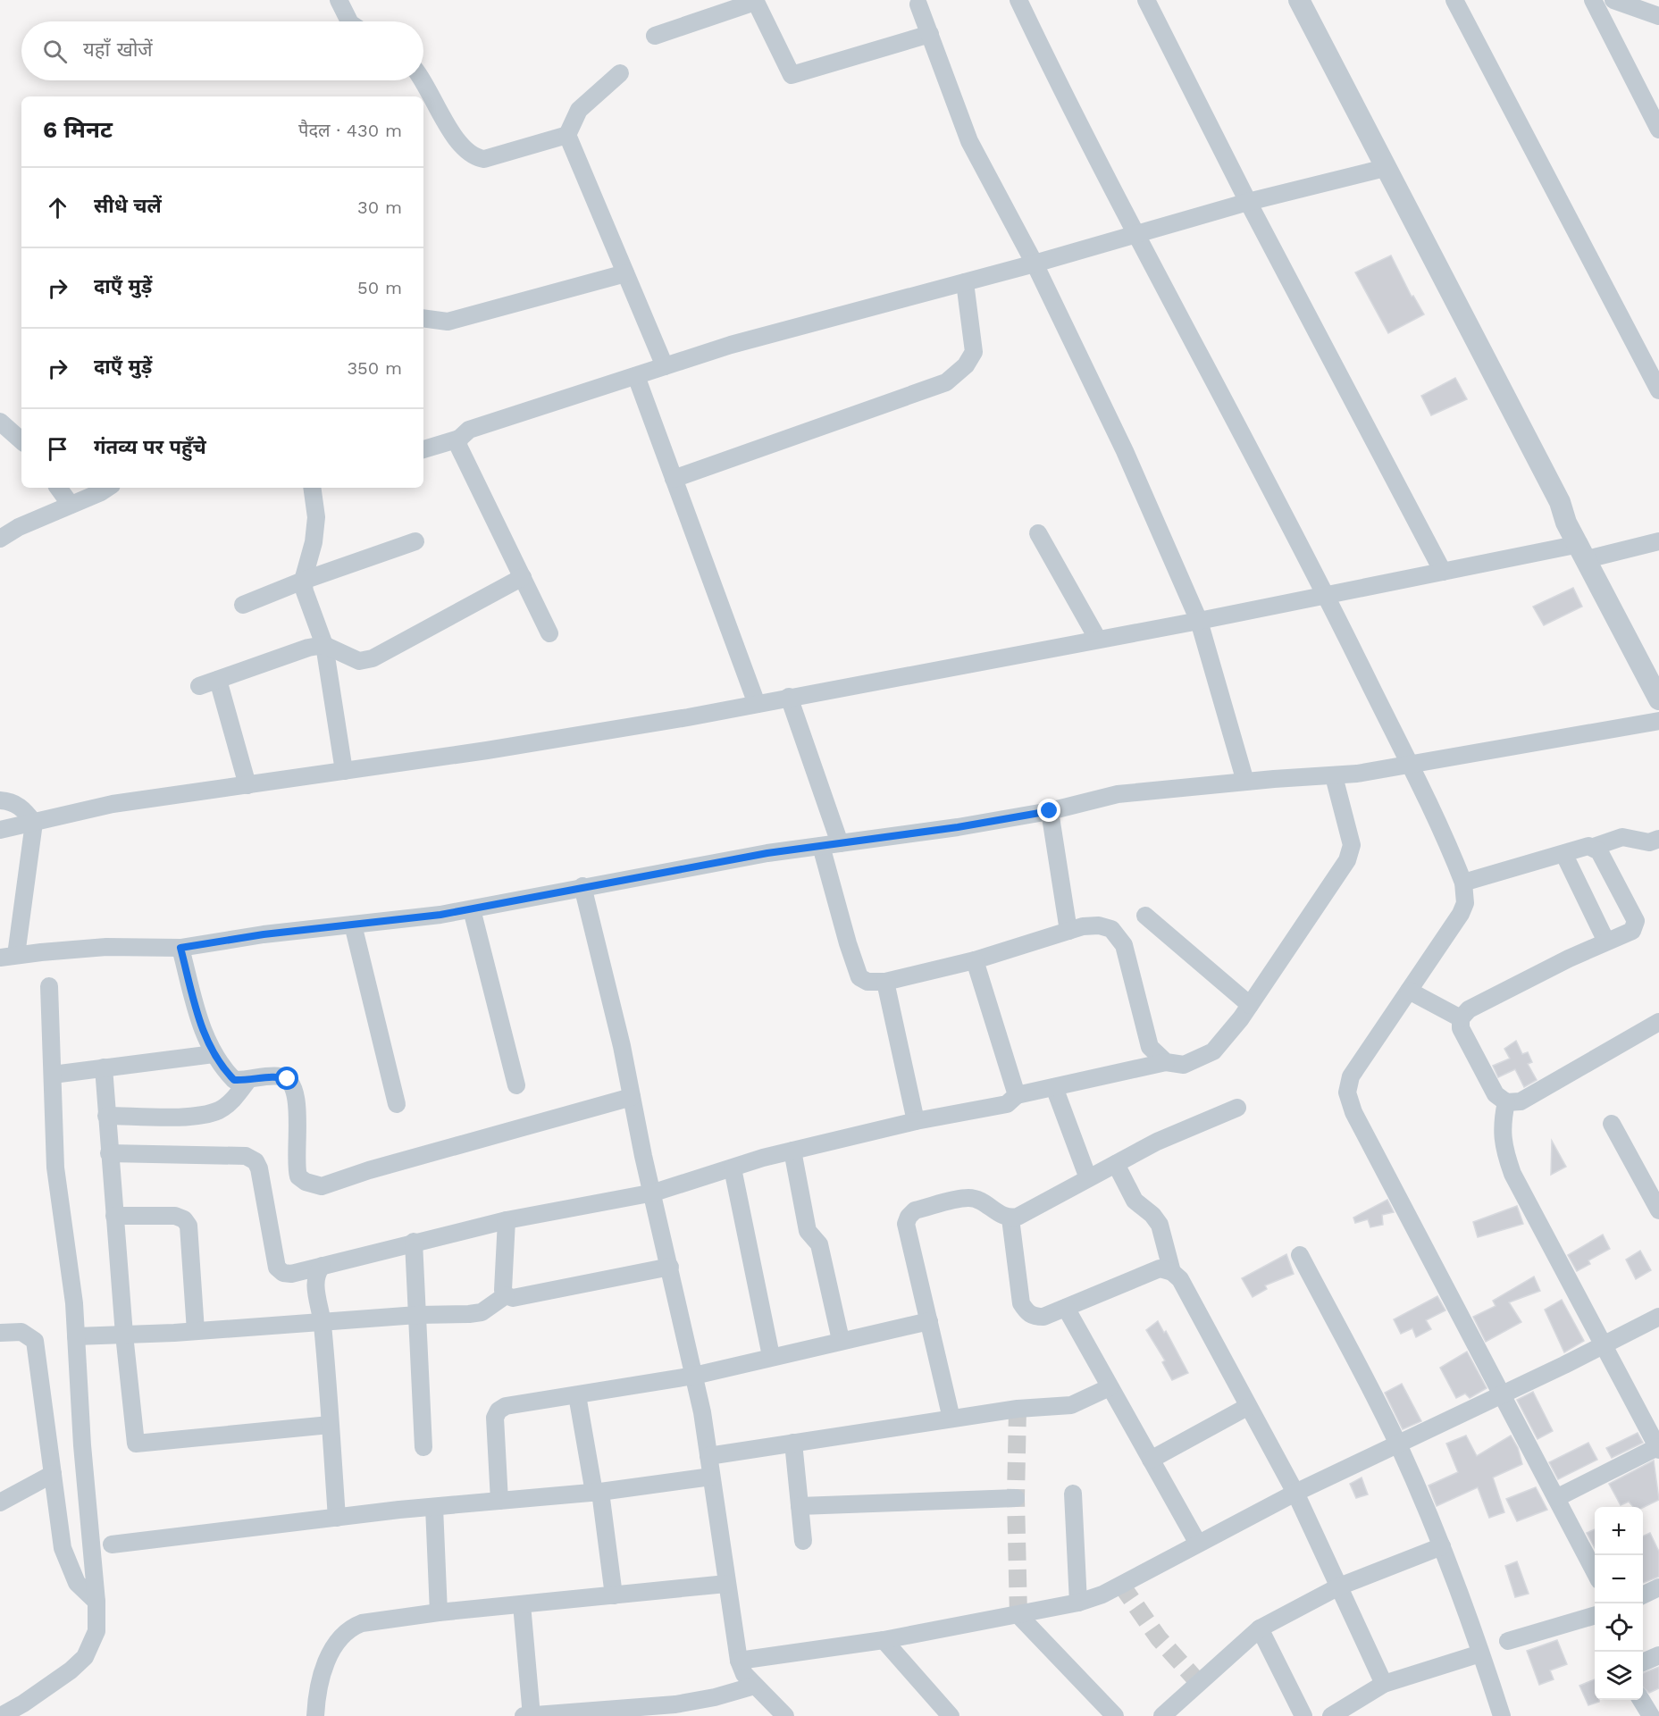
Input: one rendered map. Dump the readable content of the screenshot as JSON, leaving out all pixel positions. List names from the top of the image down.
{
  "page": {
    "search": "यहाँ खोजें",
    "heading": ["6 मिनट", "पैदल · 430 m"],
    "list": [
      ["सीधे चलें", "30 m"],
      ["दाएँ मुड़ें", "50 m"],
      ["दाएँ मुड़ें", "350 m"],
      "गंतव्य पर पहुँचे"
    ],
    "map_buttons": ["+", "−"]
  }
}
